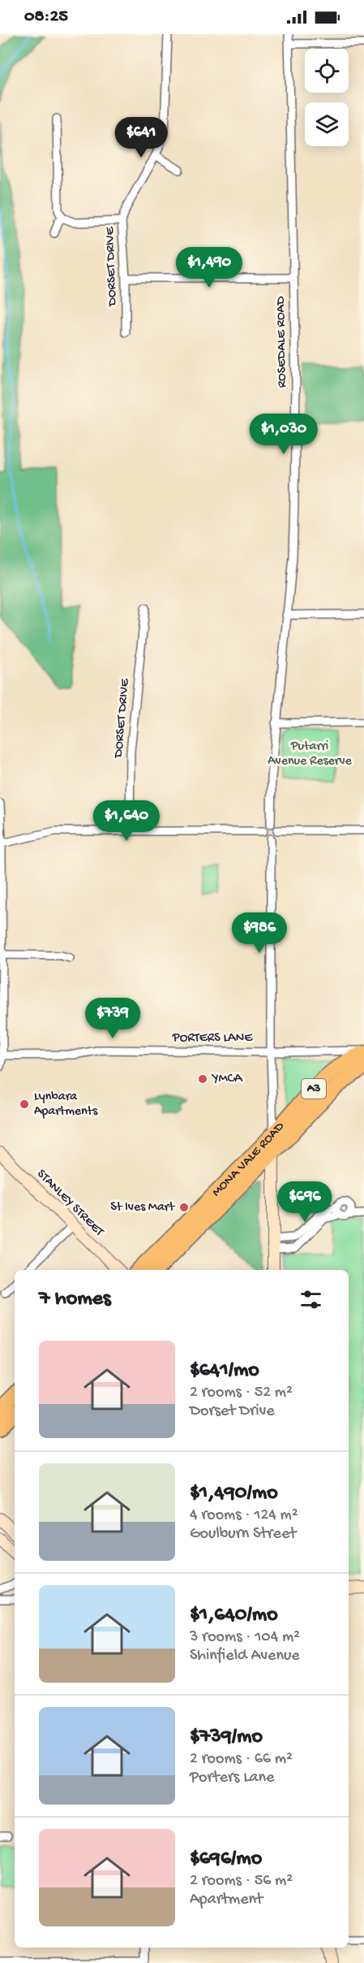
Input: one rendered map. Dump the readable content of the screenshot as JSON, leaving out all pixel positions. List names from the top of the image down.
{
  "streets": {
    "highway": ["A3", "MONA VALE ROAD"],
    "street": [
      "DORSET DRIVE",
      "ROSEDALE ROAD",
      "PORTERS LANE",
      "STANLEY STREET"
    ]
  },
  "crossings": [
    ["PORTERS LANE", "MONA VALE ROAD"]
  ],
  "parks": ["Putarri Avenue Reserve"],
  "places": ["YMCA", "Lynbara Apartments", "St Ives Mart"],
  "page": {
    "status": "08:25",
    "price": [
      "$641",
      "$1,490",
      "$1,030",
      "$1,640",
      "$986",
      "$739",
      "$696"
    ],
    "heading": "7 homes",
    "list": [
      {
        "name": "$641/mo",
        "note": "2 rooms · 52 m² · Dorset Drive"
      },
      {
        "name": "$1,490/mo",
        "note": "4 rooms · 124 m² · Goulburn Street"
      },
      {
        "name": "$1,640/mo",
        "note": "3 rooms · 104 m² · Shinfield Avenue"
      },
      {
        "name": "$739/mo",
        "note": "2 rooms · 66 m² · Porters Lane"
      },
      {
        "name": "$696/mo",
        "note": "2 rooms · 56 m² · Apartment"
      }
    ]
  }
}
